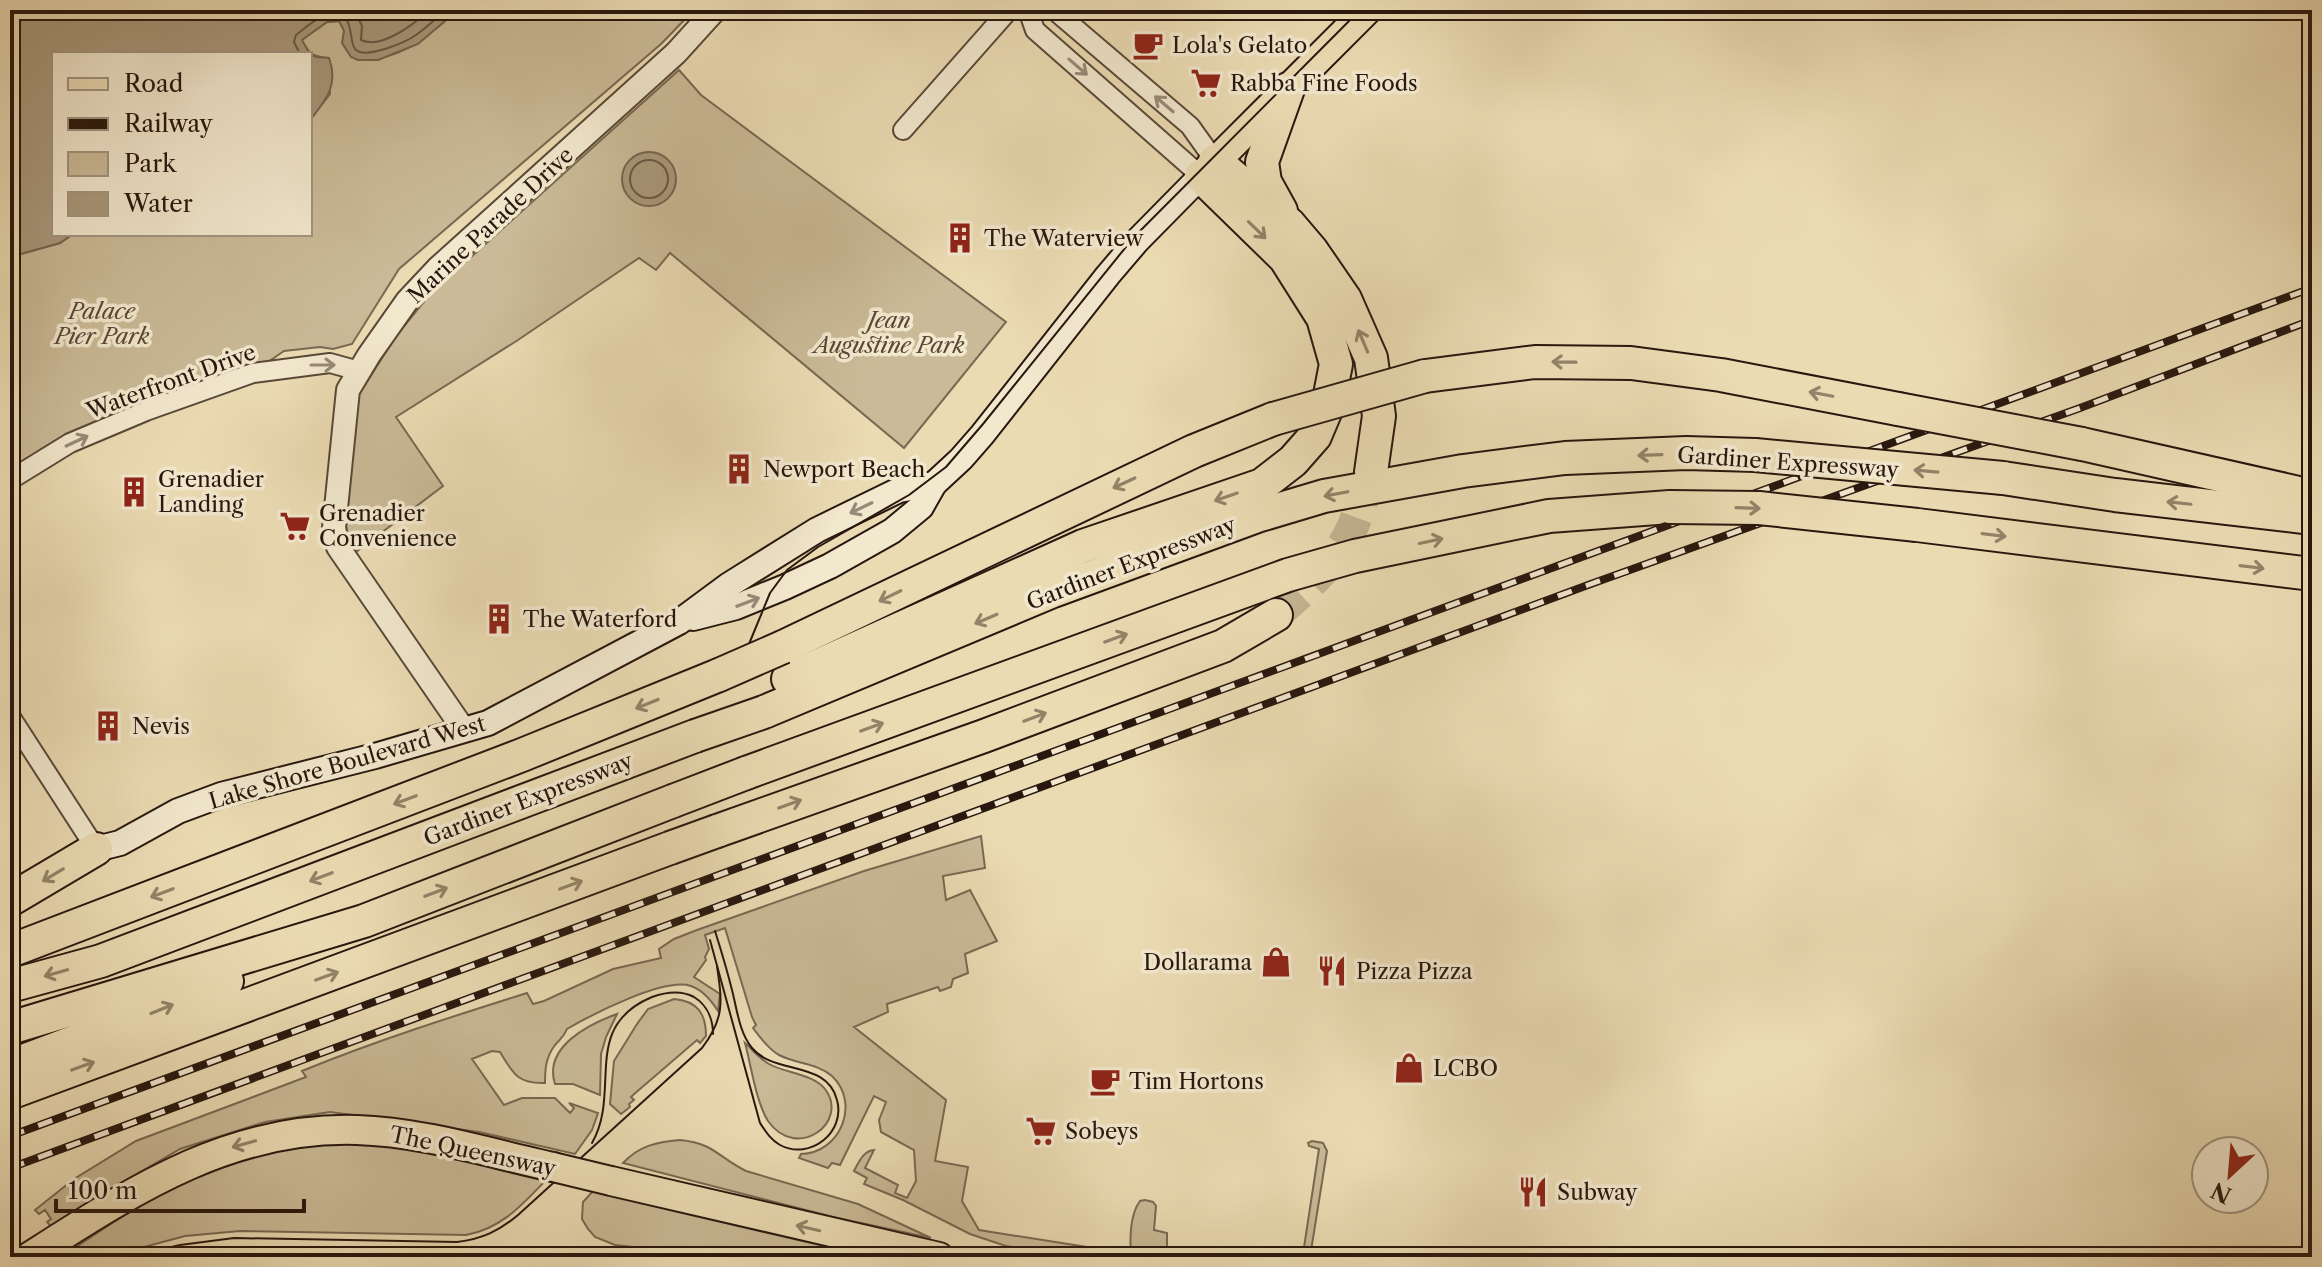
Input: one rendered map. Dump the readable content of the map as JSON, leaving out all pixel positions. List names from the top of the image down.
{
  "streets": {
    "highway": ["Gardiner Expressway"],
    "main road": ["Lake Shore Boulevard West", "The Queensway"],
    "street": ["Marine Parade Drive", "Waterfront Drive"]
  },
  "crossings": [
    ["Marine Parade Drive", "Waterfront Drive"],
    ["Marine Parade Drive", "Lake Shore Boulevard West"]
  ],
  "one_way": ["Waterfront Drive", "The Queensway"],
  "parks": ["Palace Pier Park", "Jean Augustine Park"],
  "places": {
    "cafe": ["Lola's Gelato", "Tim Hortons"],
    "supermarket": ["Rabba Fine Foods", "Grenadier Convenience", "Sobeys"],
    "building": [
      "The Waterview",
      "Newport Beach",
      "Grenadier Landing",
      "The Waterford",
      "Nevis"
    ],
    "shop": ["Dollarama", "LCBO"],
    "restaurant": ["Pizza Pizza", "Subway"]
  },
  "legend": [
    "Road",
    "Railway",
    "Park",
    "Water"
  ],
  "scale_bar": "100 m",
  "north": "bottom left"
}
